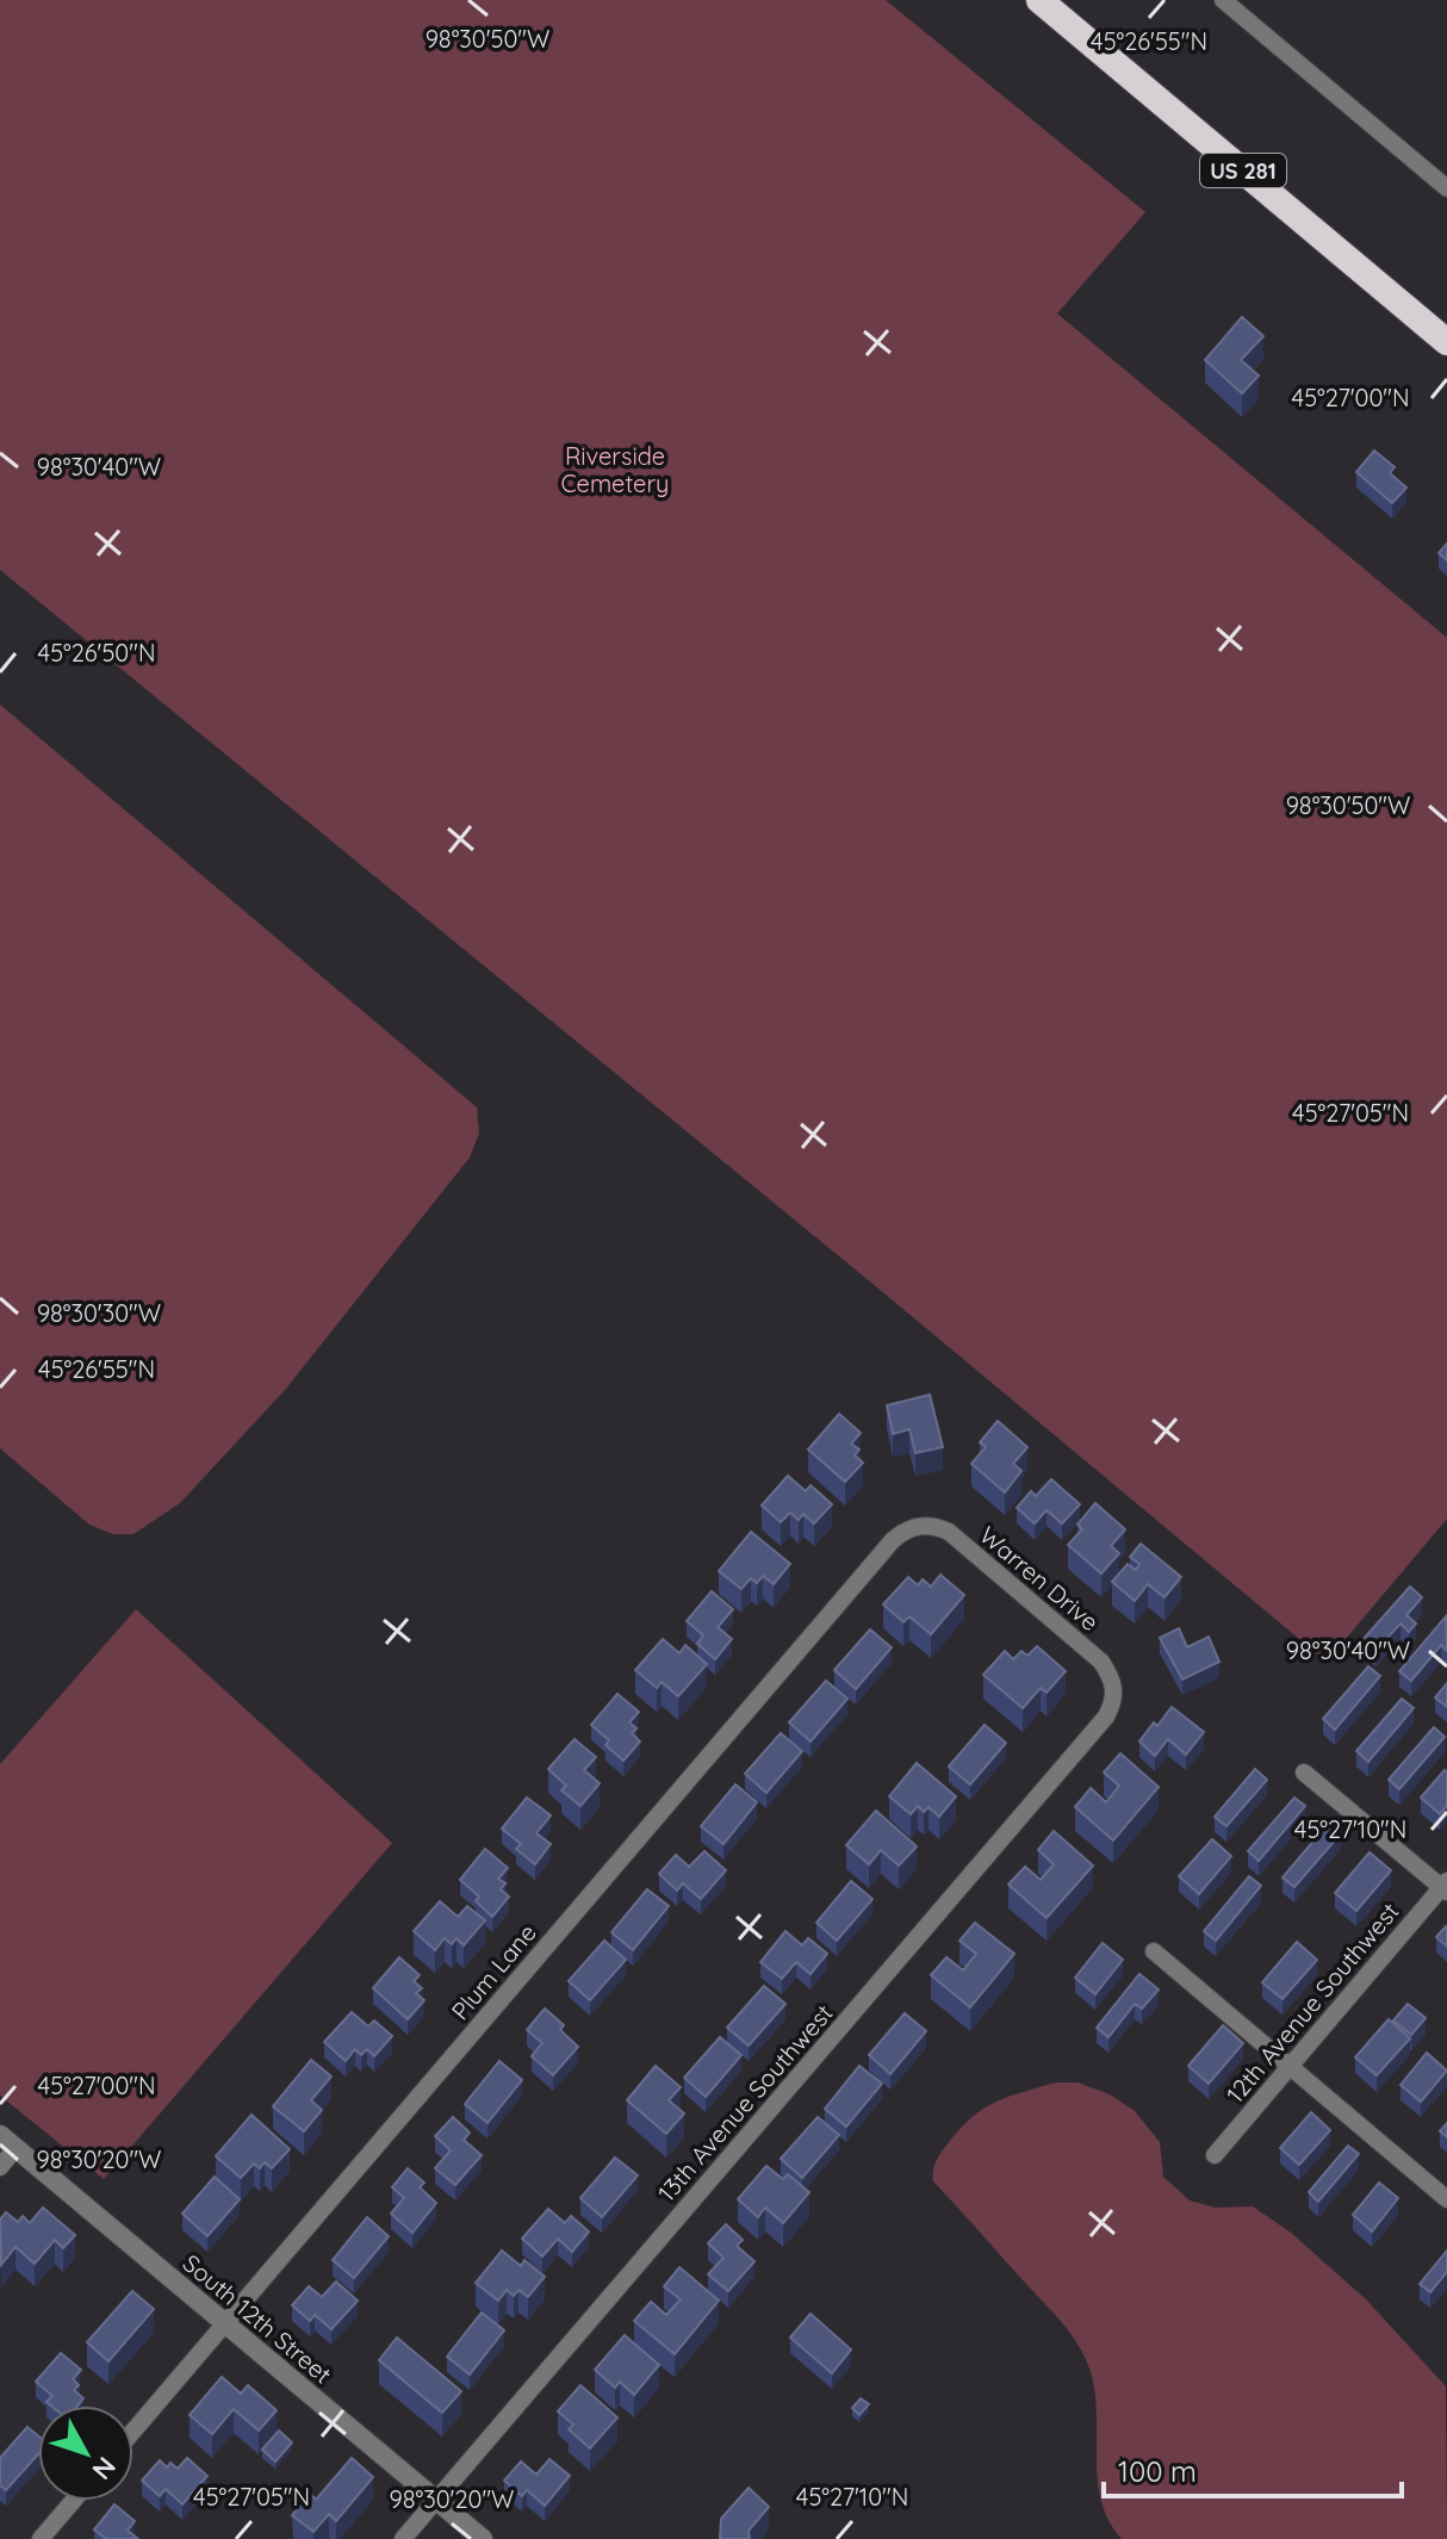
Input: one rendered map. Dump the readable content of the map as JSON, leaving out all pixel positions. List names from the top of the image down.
{
  "streets": {
    "highway": ["US 281"],
    "street": [
      "Warren Drive",
      "Plum Lane",
      "12th Avenue Southwest",
      "13th Avenue Southwest",
      "South 12th Street"
    ]
  },
  "crossings": [
    ["Warren Drive", "Plum Lane"],
    ["Warren Drive", "13th Avenue Southwest"],
    ["Plum Lane", "South 12th Street"],
    ["13th Avenue Southwest", "South 12th Street"]
  ],
  "parks": ["Riverside Cemetery"],
  "scale_bar": "100 m",
  "north": "bottom right",
  "coordinates": [
    "98°30'50\"W",
    "45°26'55\"N",
    "45°27'00\"N",
    "98°30'40\"W",
    "45°26'50\"N",
    "45°27'05\"N",
    "98°30'30\"W",
    "45°27'10\"N",
    "98°30'20\"W"
  ]
}
